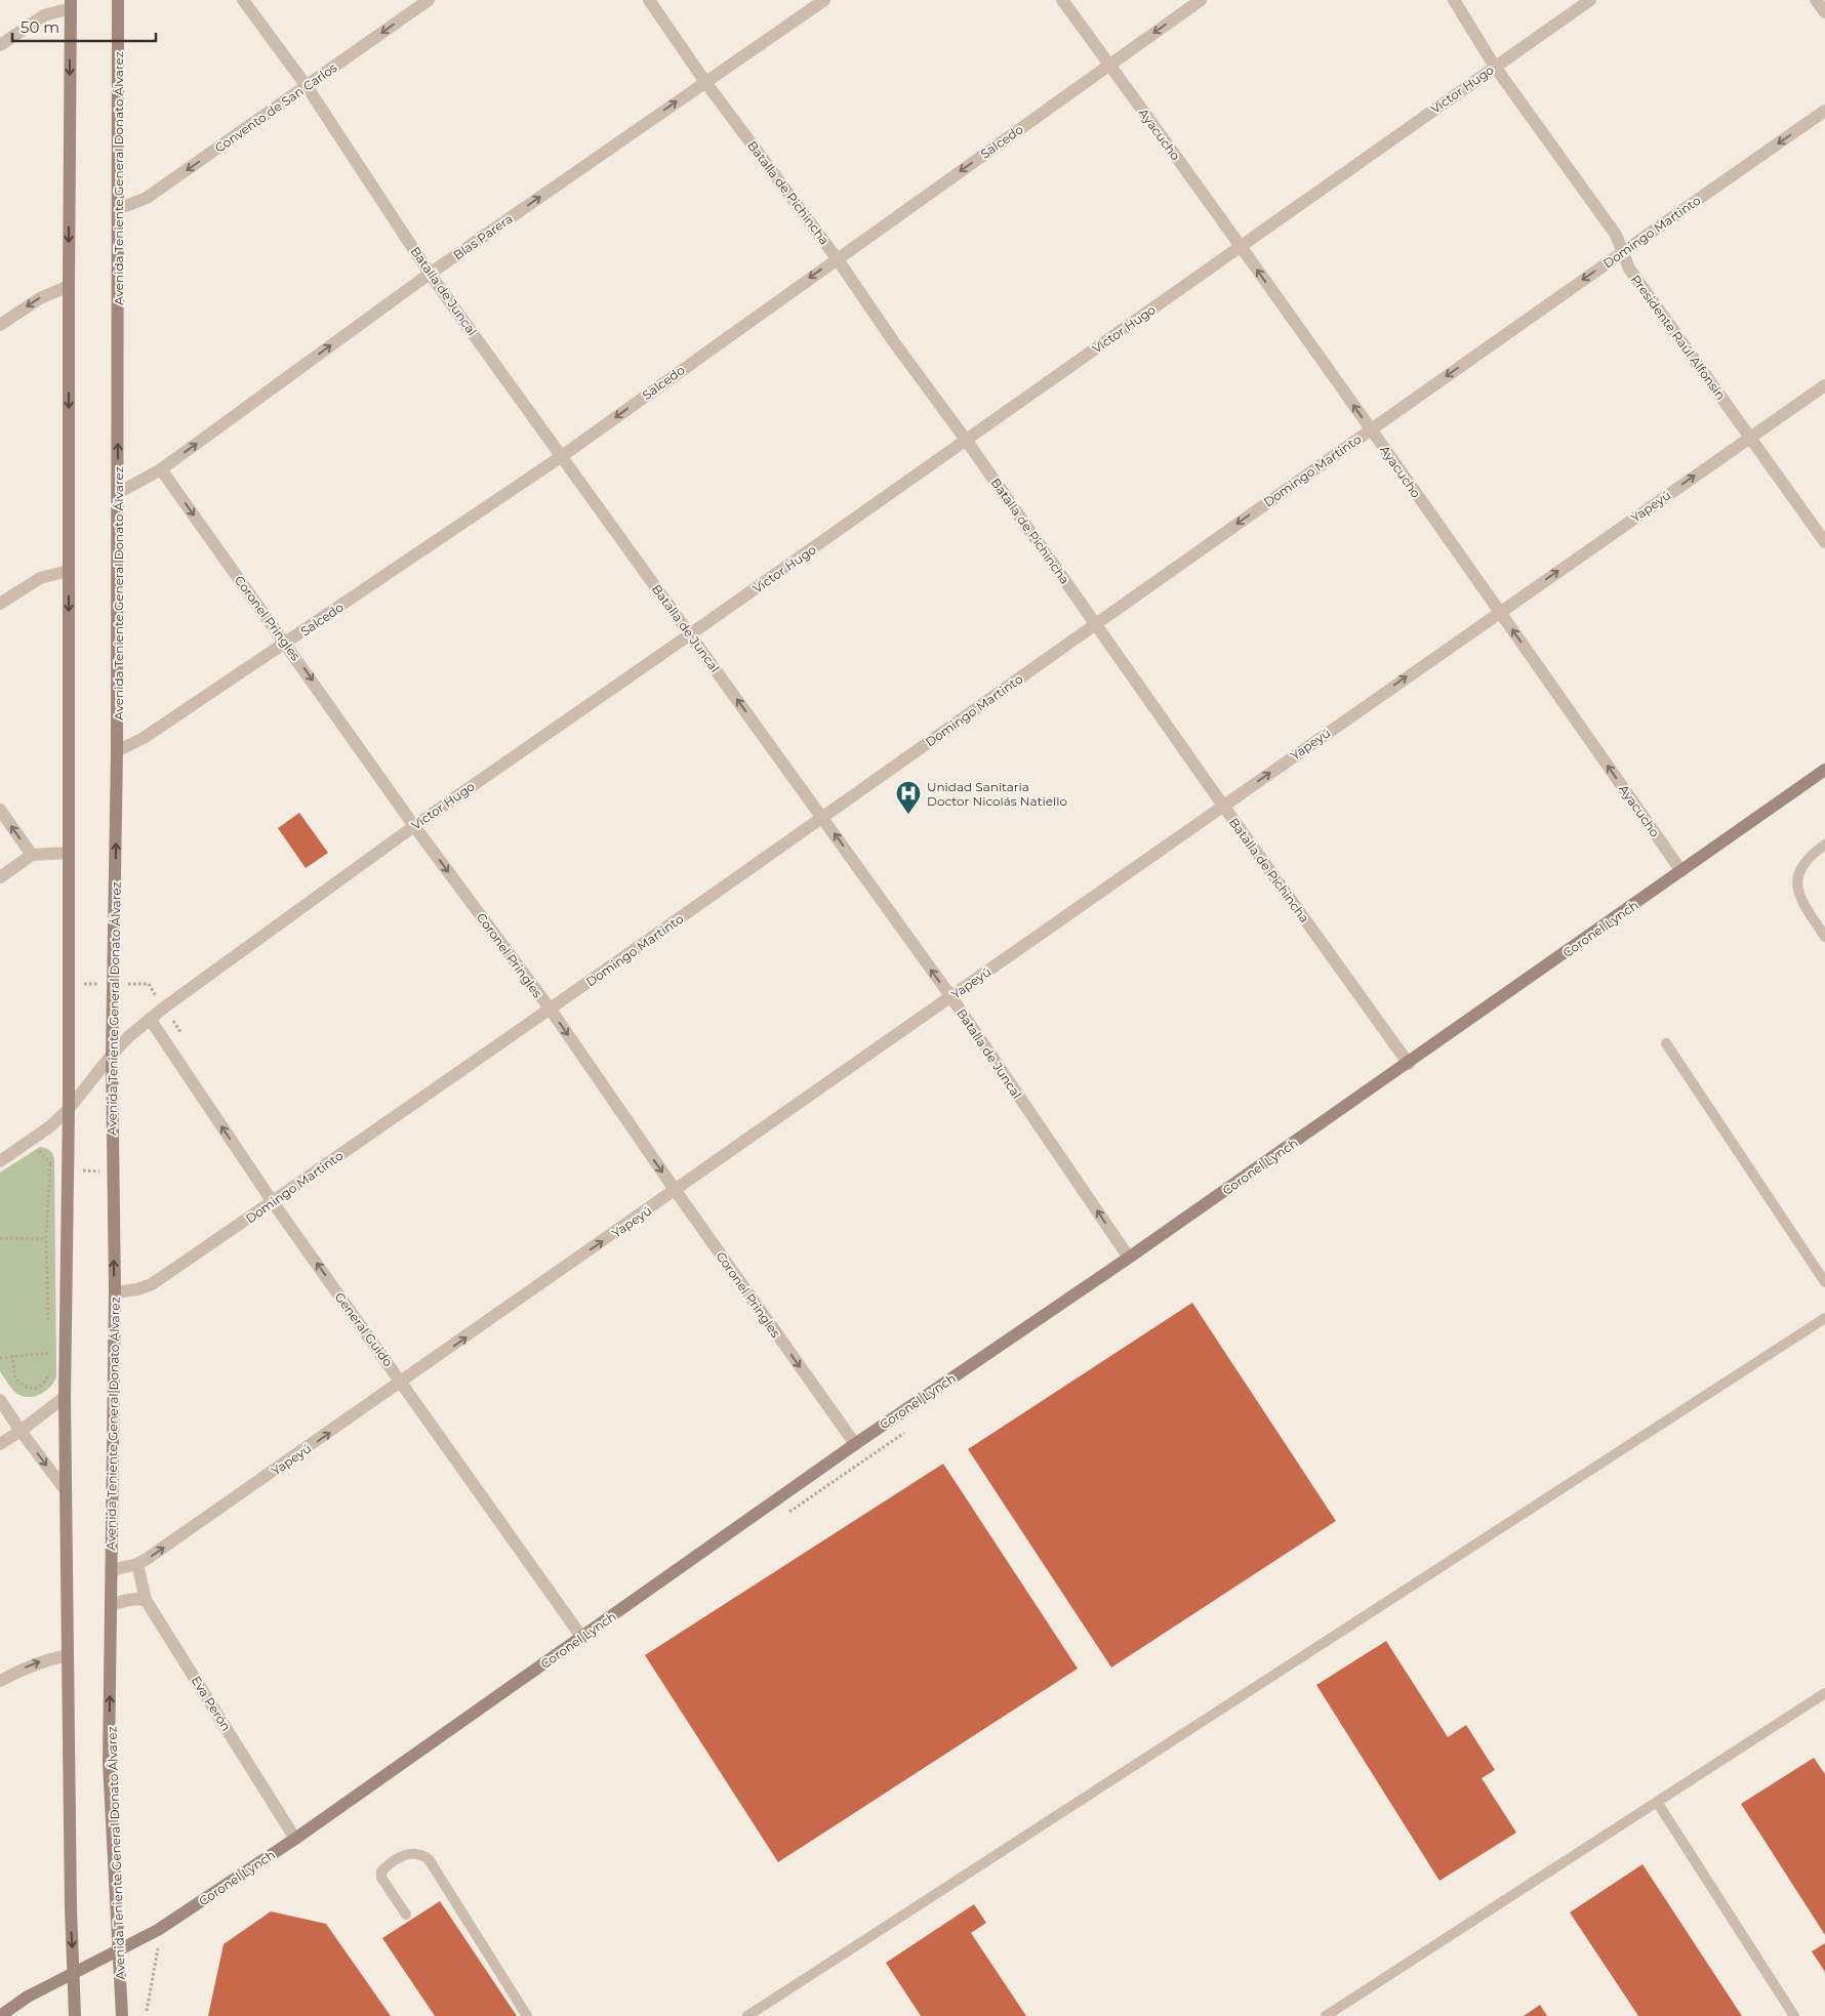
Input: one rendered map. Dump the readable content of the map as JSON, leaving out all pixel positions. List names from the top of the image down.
{
  "streets": {
    "main road": ["Avenida Teniente General Donato Álvarez", "Coronel Lynch"],
    "street": [
      "Victor Hugo",
      "Convento de San Carlos",
      "Ayacucho",
      "Salcedo",
      "Batalla de Pichincha",
      "Domingo Martinto",
      "Blas Parera",
      "Batalla de Juncal",
      "Presidente Raúl Alfonsín",
      "Yapeyú",
      "Coronel Pringles",
      "General Guido",
      "Eva Perón"
    ]
  },
  "crossings": [
    ["Victor Hugo", "Ayacucho"],
    ["Victor Hugo", "Avenida Teniente General Donato Álvarez"],
    ["Victor Hugo", "Batalla de Pichincha"],
    ["Victor Hugo", "Batalla de Juncal"],
    ["Victor Hugo", "Presidente Raúl Alfonsín"],
    ["Victor Hugo", "Coronel Pringles"],
    ["Victor Hugo", "General Guido"],
    ["Convento de San Carlos", "Avenida Teniente General Donato Álvarez"],
    ["Convento de San Carlos", "Batalla de Juncal"],
    ["Ayacucho", "Salcedo"],
    ["Ayacucho", "Domingo Martinto"],
    ["Ayacucho", "Yapeyú"],
    ["Ayacucho", "Coronel Lynch"],
    ["Salcedo", "Avenida Teniente General Donato Álvarez"],
    ["Salcedo", "Batalla de Pichincha"],
    ["Salcedo", "Batalla de Juncal"],
    ["Salcedo", "Coronel Pringles"],
    ["Avenida Teniente General Donato Álvarez", "Domingo Martinto"],
    ["Avenida Teniente General Donato Álvarez", "Blas Parera"],
    ["Avenida Teniente General Donato Álvarez", "Yapeyú"],
    ["Avenida Teniente General Donato Álvarez", "Coronel Lynch"],
    ["Batalla de Pichincha", "Domingo Martinto"],
    ["Batalla de Pichincha", "Blas Parera"],
    ["Batalla de Pichincha", "Yapeyú"],
    ["Batalla de Pichincha", "Coronel Lynch"],
    ["Domingo Martinto", "Batalla de Juncal"],
    ["Domingo Martinto", "Presidente Raúl Alfonsín"],
    ["Domingo Martinto", "Coronel Pringles"],
    ["Domingo Martinto", "General Guido"],
    ["Blas Parera", "Batalla de Juncal"],
    ["Blas Parera", "Coronel Pringles"],
    ["Batalla de Juncal", "Yapeyú"],
    ["Batalla de Juncal", "Coronel Lynch"],
    ["Presidente Raúl Alfonsín", "Yapeyú"],
    ["Yapeyú", "Coronel Pringles"],
    ["Yapeyú", "General Guido"],
    ["Yapeyú", "Eva Perón"],
    ["Coronel Pringles", "Coronel Lynch"],
    ["Coronel Lynch", "General Guido"],
    ["Coronel Lynch", "Eva Perón"]
  ],
  "one_way": [
    "Convento de San Carlos",
    "Ayacucho",
    "Salcedo",
    "Domingo Martinto",
    "Blas Parera",
    "Batalla de Juncal",
    "Yapeyú",
    "Coronel Pringles",
    "General Guido"
  ],
  "places": {
    "hospital": ["Unidad Sanitaria Doctor Nicolás Natiello"]
  },
  "scale_bar": "50 m"
}
